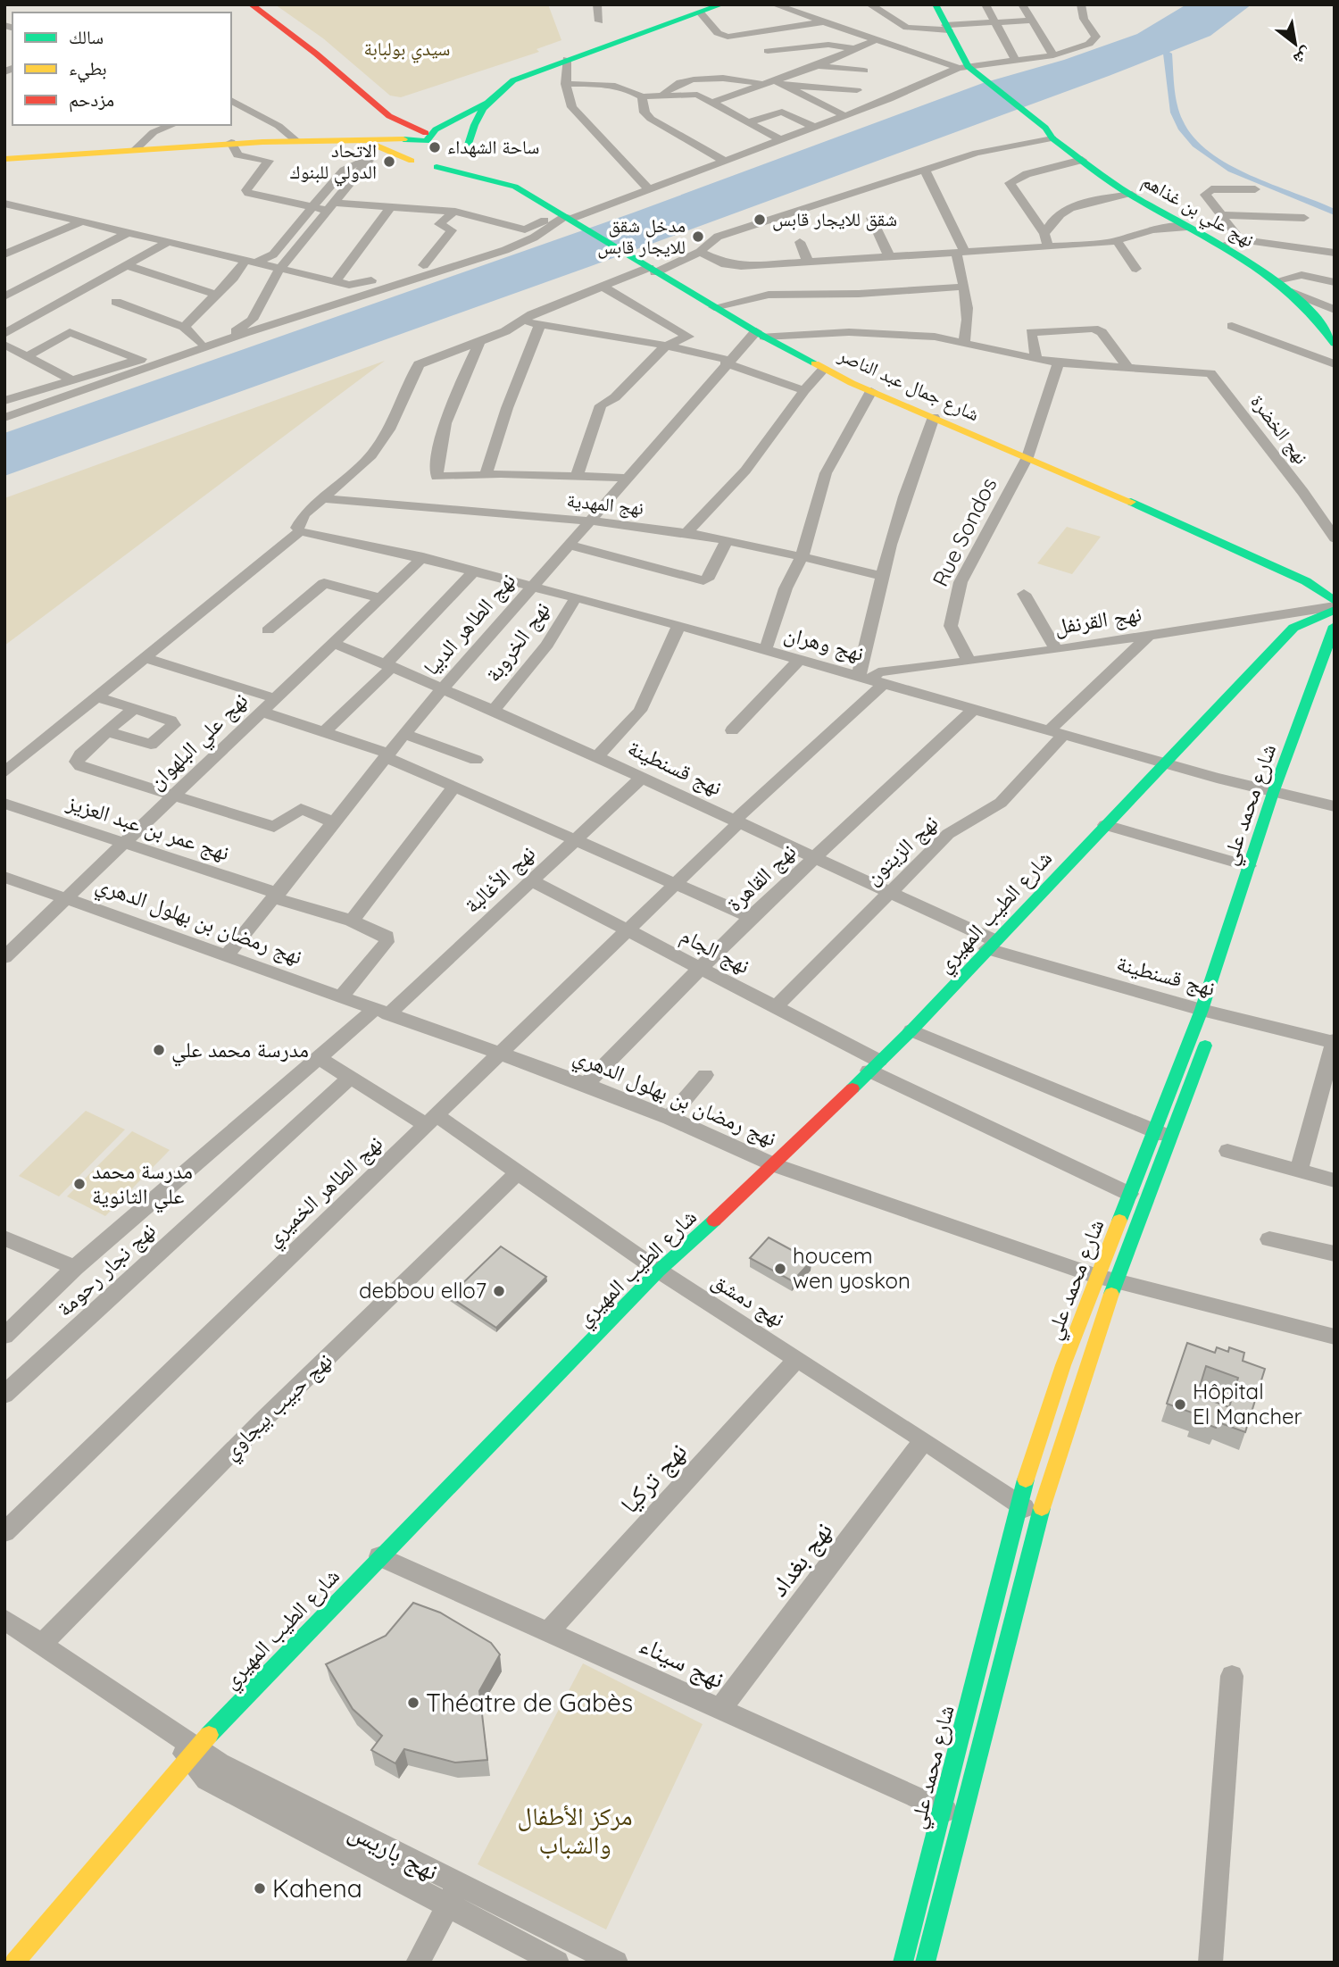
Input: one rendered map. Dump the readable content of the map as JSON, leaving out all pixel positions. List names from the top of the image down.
{
  "streets": {
    "street": [
      "نهج علي بن غذاهم",
      "شارع جمال عبد الناصر",
      "نهج الخضرة",
      "نهج المهدية",
      "Rue Sondos",
      "نهج القرنفل",
      "نهج الطاهر الدبيا",
      "نهج الخروبة",
      "نهج وهران",
      "نهج علي البلهوان",
      "نهج قسنطينة",
      "شارع محمد علي",
      "نهج عمر بن عبد العزيز",
      "نهج الزيتون",
      "نهج القاهرة",
      "نهج الأغالبة",
      "شارع الطيب المهيري",
      "نهج رمضان بن بهلول الدهري",
      "نهج الجام",
      "نهج الطاهر الخميري",
      "نهج نجار رحومة",
      "نهج دمشق",
      "نهج حبيب بيجاوي",
      "نهج تركيا",
      "نهج بغداد",
      "نهج سيناء",
      "نهج باريس"
    ]
  },
  "crossings": [
    ["شارع جمال عبد الناصر", "Rue Sondos"],
    ["شارع جمال عبد الناصر", "نهج الطاهر الدبيا"],
    ["نهج المهدية", "نهج الطاهر الدبيا"],
    ["Rue Sondos", "نهج القرنفل"],
    ["نهج القرنفل", "نهج وهران"],
    ["نهج القرنفل", "نهج الزيتون"],
    ["نهج القرنفل", "شارع الطيب المهيري"],
    ["نهج القرنفل", "نهج الطاهر الخميري"],
    ["نهج الطاهر الدبيا", "نهج وهران"],
    ["نهج الطاهر الدبيا", "نهج قسنطينة"],
    ["نهج الطاهر الدبيا", "نهج عمر بن عبد العزيز"],
    ["نهج الطاهر الدبيا", "نهج رمضان بن بهلول الدهري"],
    ["نهج الخروبة", "نهج وهران"],
    ["نهج الخروبة", "نهج قسنطينة"],
    ["نهج وهران", "نهج علي البلهوان"],
    ["نهج وهران", "شارع محمد علي"],
    ["نهج وهران", "نهج الزيتون"],
    ["نهج وهران", "نهج القاهرة"],
    ["نهج وهران", "شارع الطيب المهيري"],
    ["نهج وهران", "نهج الطاهر الخميري"],
    ["نهج علي البلهوان", "نهج قسنطينة"],
    ["نهج علي البلهوان", "نهج عمر بن عبد العزيز"],
    ["نهج علي البلهوان", "نهج رمضان بن بهلول الدهري"],
    ["نهج قسنطينة", "شارع محمد علي"],
    ["نهج قسنطينة", "نهج الزيتون"],
    ["نهج قسنطينة", "نهج القاهرة"],
    ["نهج قسنطينة", "نهج الأغالبة"],
    ["نهج قسنطينة", "شارع الطيب المهيري"],
    ["نهج قسنطينة", "نهج الطاهر الخميري"],
    ["شارع محمد علي", "نهج رمضان بن بهلول الدهري"],
    ["شارع محمد علي", "نهج الجام"],
    ["شارع محمد علي", "نهج دمشق"],
    ["شارع محمد علي", "نهج سيناء"],
    ["نهج عمر بن عبد العزيز", "نهج رمضان بن بهلول الدهري"],
    ["نهج الزيتون", "نهج الجام"],
    ["نهج القاهرة", "نهج رمضان بن بهلول الدهري"],
    ["نهج القاهرة", "نهج الجام"],
    ["نهج الأغالبة", "نهج رمضان بن بهلول الدهري"],
    ["نهج الأغالبة", "نهج الجام"],
    ["نهج الأغالبة", "نهج دمشق"],
    ["شارع الطيب المهيري", "نهج رمضان بن بهلول الدهري"],
    ["شارع الطيب المهيري", "نهج الجام"],
    ["شارع الطيب المهيري", "نهج دمشق"],
    ["شارع الطيب المهيري", "نهج سيناء"],
    ["شارع الطيب المهيري", "نهج باريس"],
    ["نهج رمضان بن بهلول الدهري", "نهج الطاهر الخميري"],
    ["نهج الجام", "نهج الطاهر الخميري"],
    ["نهج الطاهر الخميري", "نهج دمشق"],
    ["نهج نجار رحومة", "نهج دمشق"],
    ["نهج دمشق", "نهج حبيب بيجاوي"],
    ["نهج دمشق", "نهج تركيا"],
    ["نهج دمشق", "نهج بغداد"],
    ["نهج حبيب بيجاوي", "نهج باريس"],
    ["نهج تركيا", "نهج سيناء"],
    ["نهج بغداد", "نهج سيناء"]
  ],
  "parks": ["سيدي بولبابة", "مركز الأطفال والشباب"],
  "places": [
    "ساحة الشهداء",
    "الاتحاد الدولي للبنوك",
    "شقق للايجار قابس",
    "مدخل شقق للايجار قابس",
    "مدرسة محمد علي",
    "مدرسة محمد علي الثانوية",
    "houcem wen yoskon",
    "debbou ello7",
    "Hôpital El Mancher",
    "Théatre de Gabès",
    "Kahena"
  ],
  "legend": ["سالك", "بطيء", "مزدحم"],
  "north": "bottom right"
}
